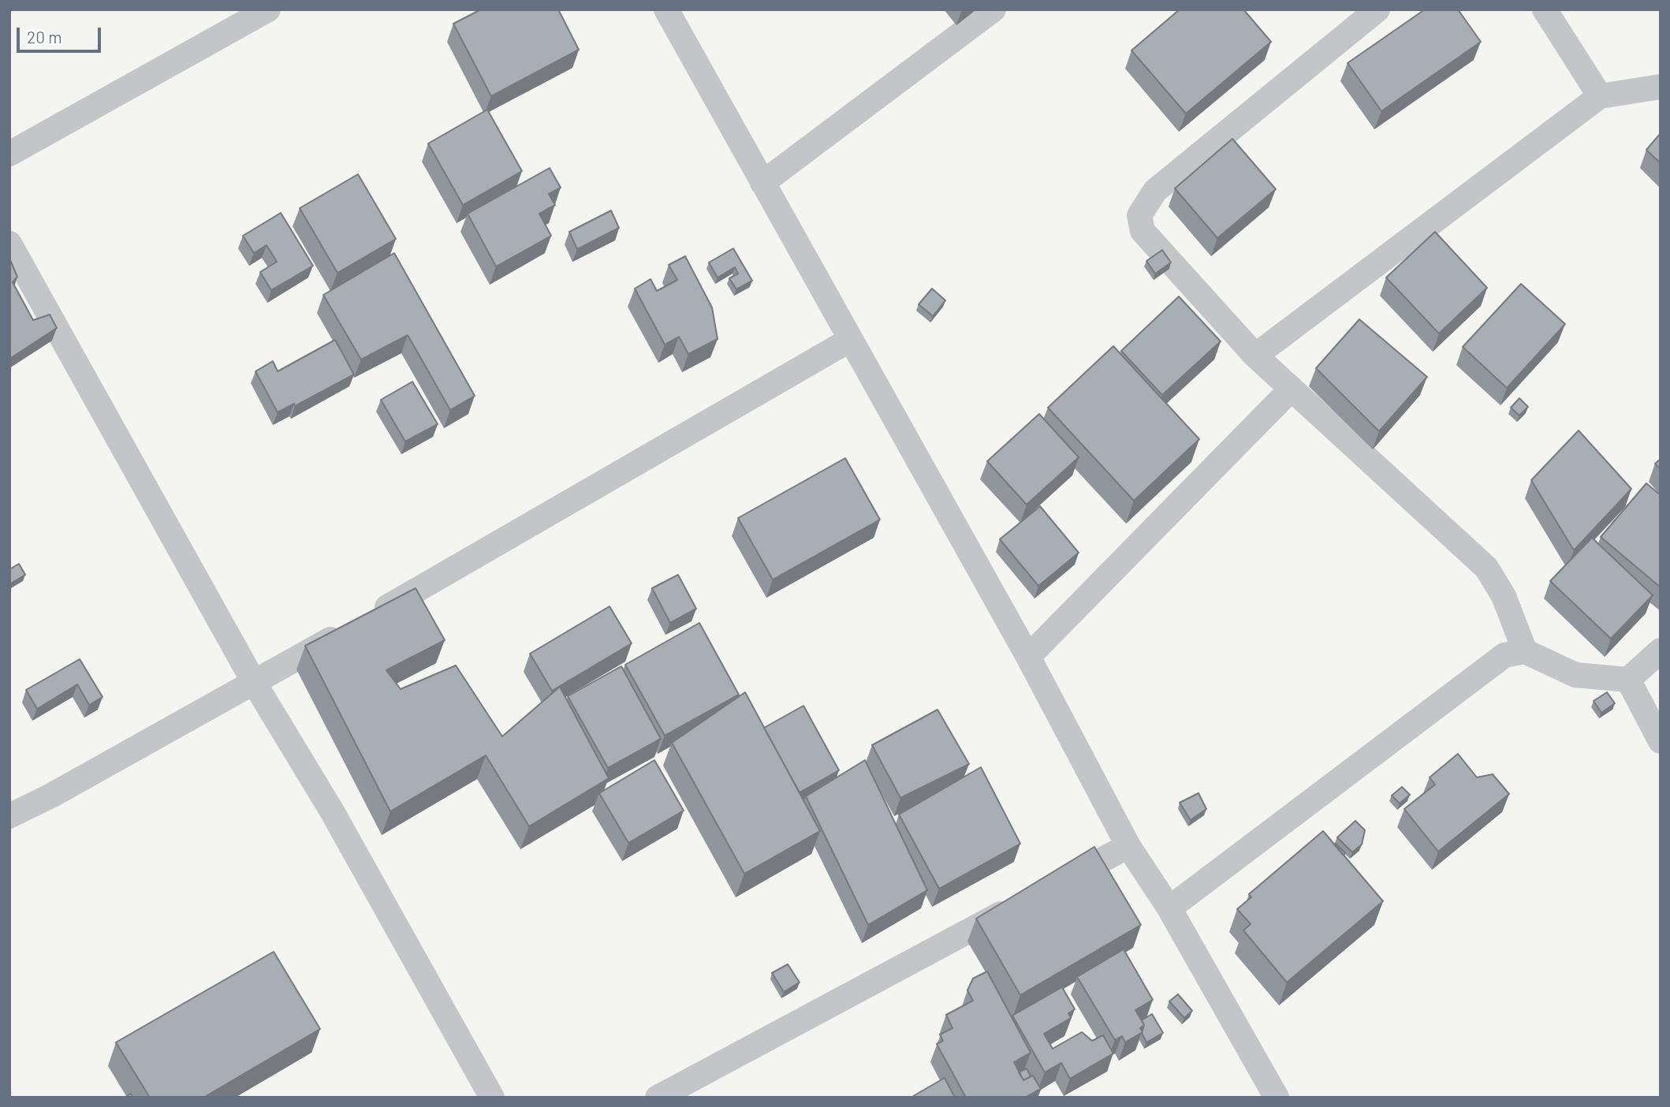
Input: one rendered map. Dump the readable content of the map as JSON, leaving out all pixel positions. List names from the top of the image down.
{
  "scale_bar": "20 m"
}
